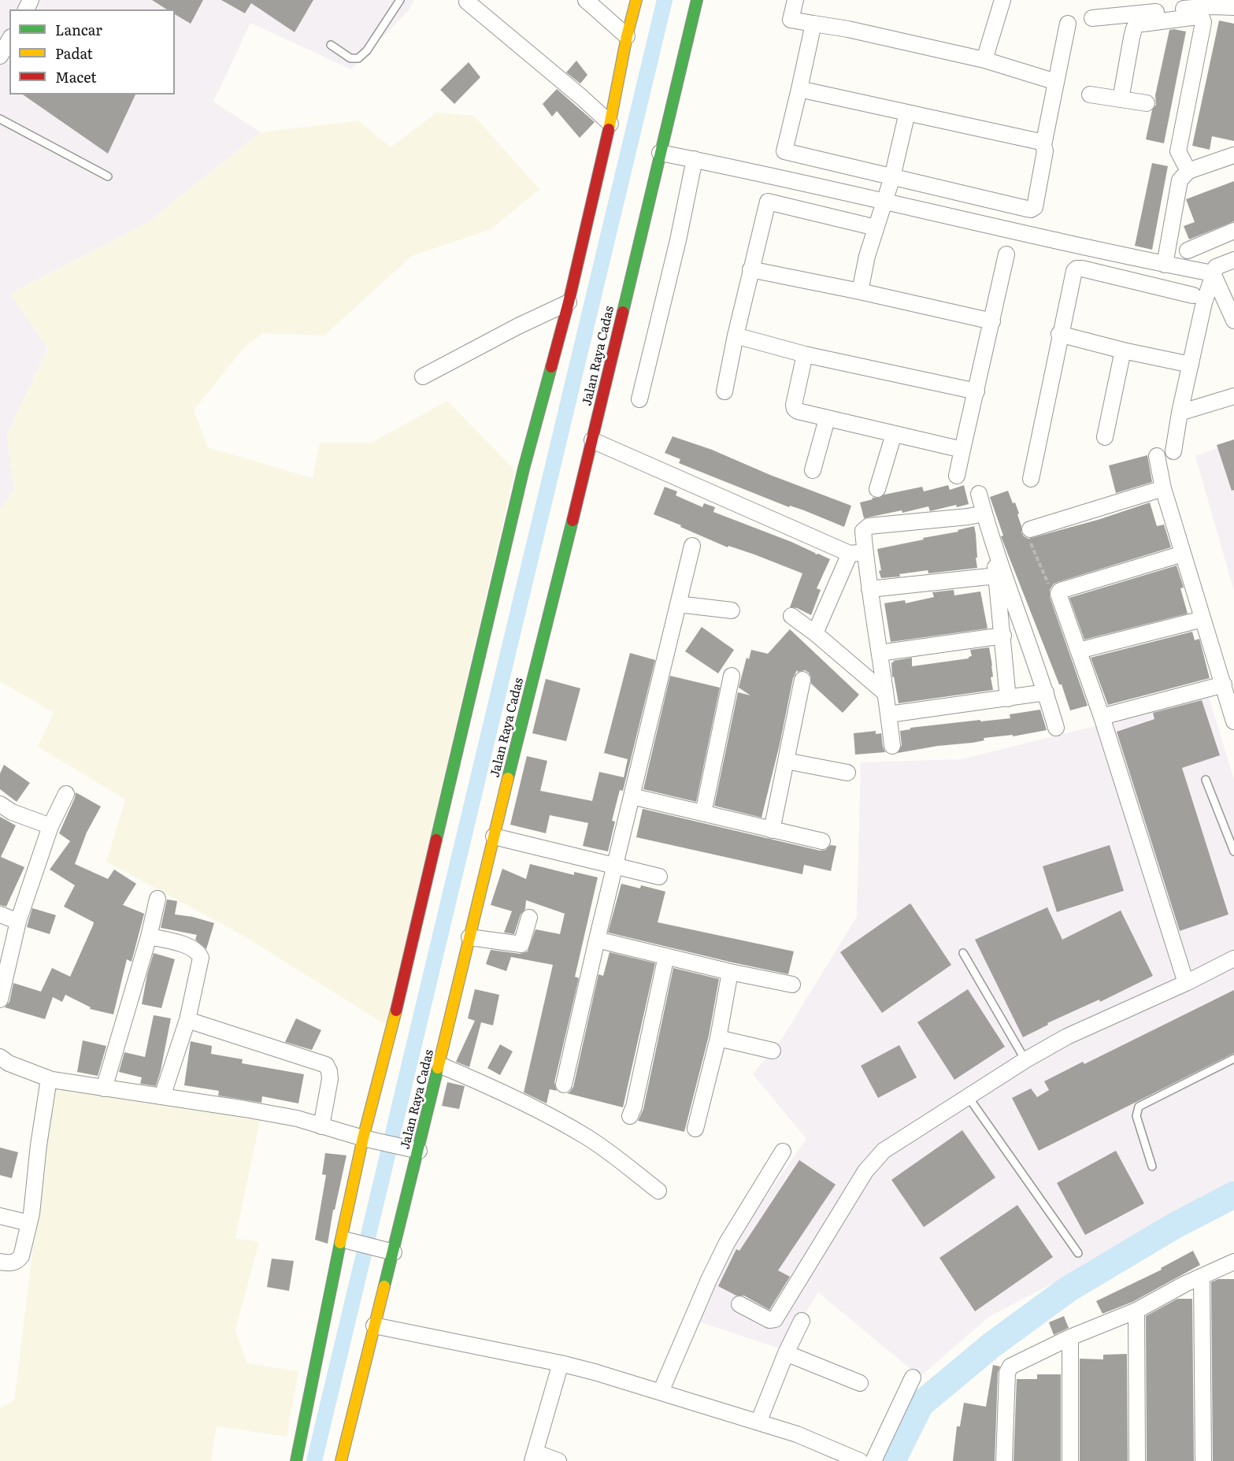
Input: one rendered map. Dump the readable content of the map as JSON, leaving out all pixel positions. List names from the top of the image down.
{
  "streets": {
    "street": ["Jalan Raya Cadas"]
  },
  "legend": ["Lancar", "Padat", "Macet"]
}
